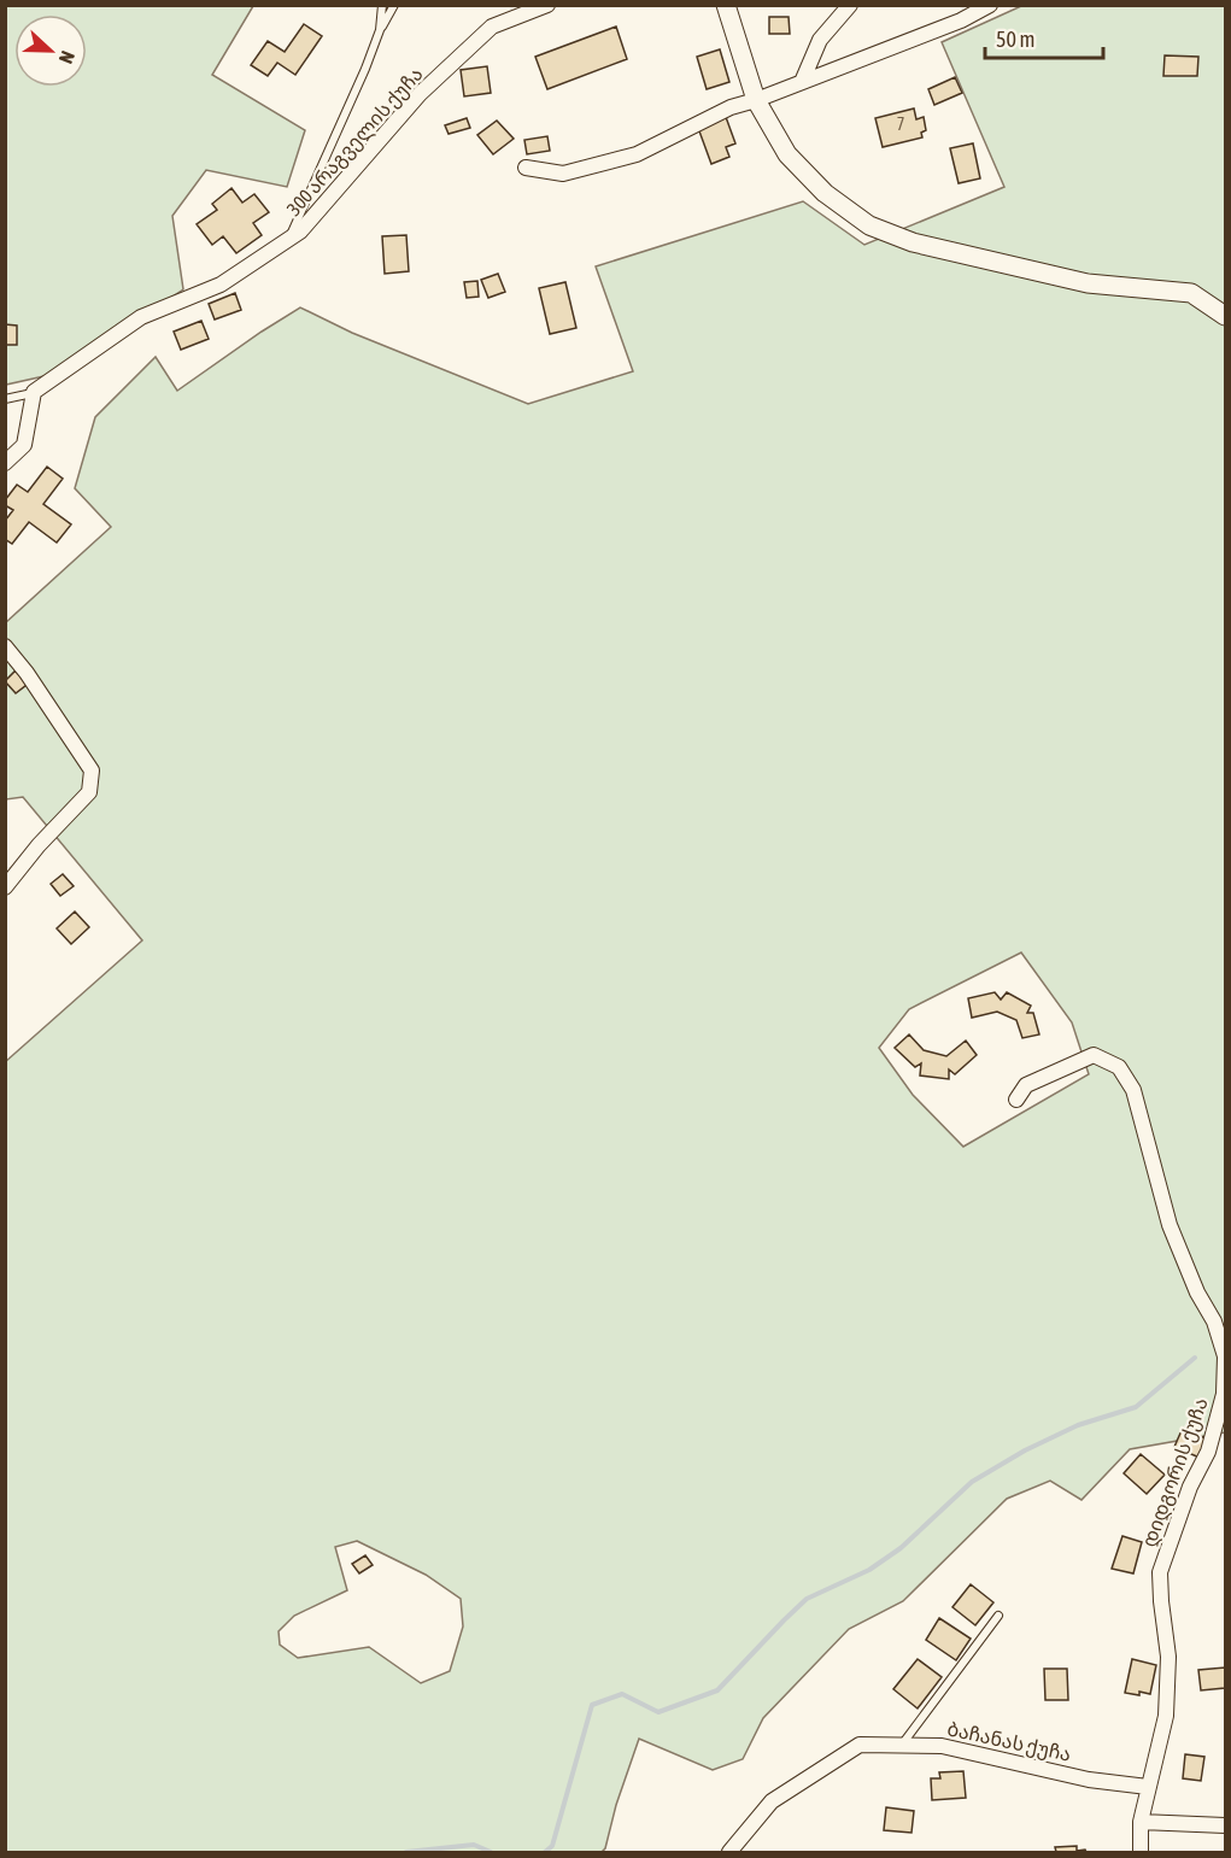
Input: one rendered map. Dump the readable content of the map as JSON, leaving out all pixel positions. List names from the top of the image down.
{
  "streets": {
    "street": ["300 არაგველის ქუჩა", "დიდგორის ქუჩა", "ბაჩანას ქუჩა"]
  },
  "crossings": [
    ["დიდგორის ქუჩა", "ბაჩანას ქუჩა"]
  ],
  "house_numbers": ["7"],
  "scale_bar": "50 m",
  "north": "right"
}
